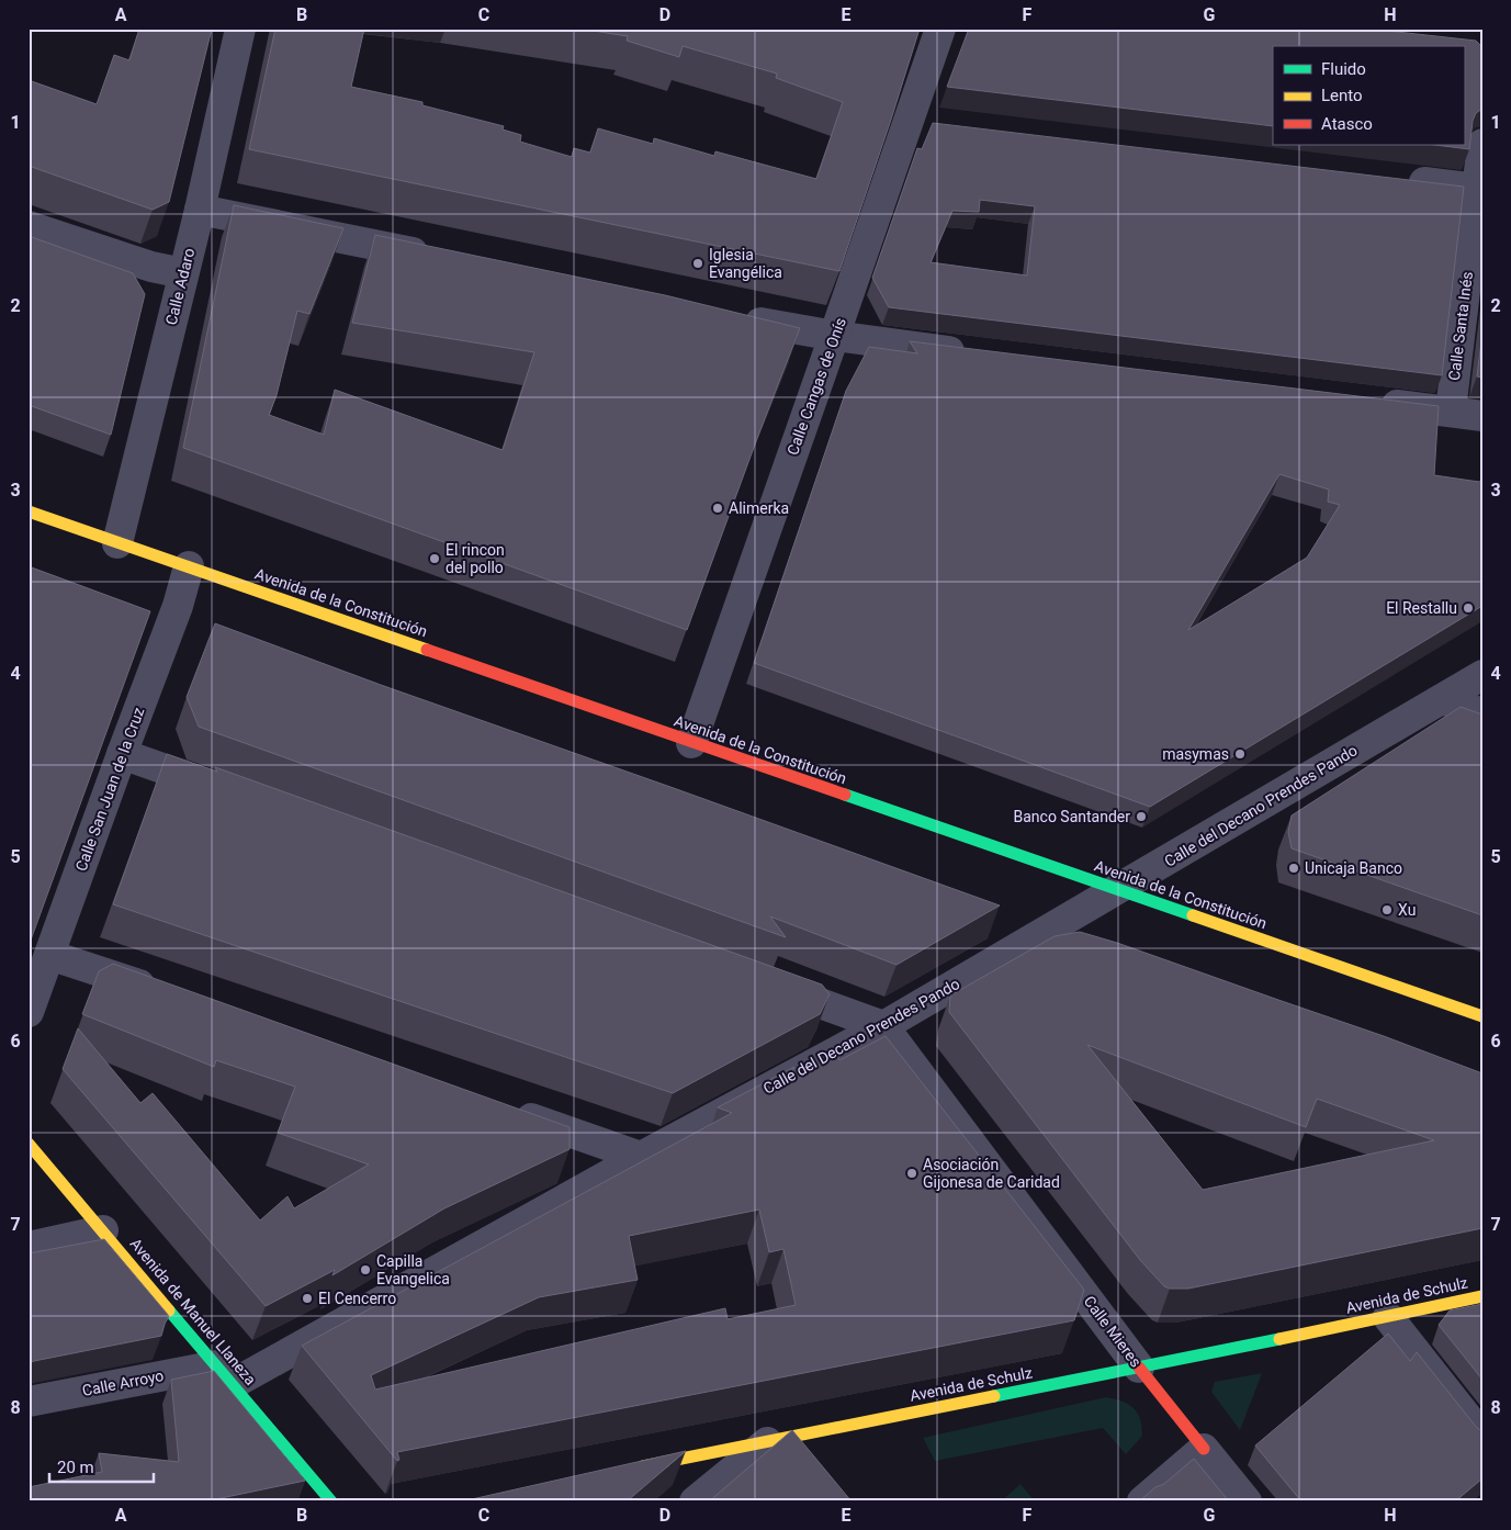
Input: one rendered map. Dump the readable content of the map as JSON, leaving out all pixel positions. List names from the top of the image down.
{
  "streets": {
    "main road": [
      "Avenida de la Constitución",
      "Avenida de Schulz",
      "Avenida de Manuel Llaneza",
      "Calle Mieres"
    ],
    "street": [
      "Calle Adaro",
      "Calle Santa Inés",
      "Calle Cangas de Onís",
      "Calle San Juan de la Cruz",
      "Calle del Decano Prendes Pando",
      "Calle Arroyo"
    ]
  },
  "crossings": [
    ["Calle Adaro", "Avenida de la Constitución"],
    ["Calle Cangas de Onís", "Avenida de la Constitución"],
    ["Avenida de la Constitución", "Calle San Juan de la Cruz"],
    ["Avenida de la Constitución", "Calle del Decano Prendes Pando"],
    ["Calle del Decano Prendes Pando", "Avenida de Manuel Llaneza"],
    ["Calle del Decano Prendes Pando", "Calle Mieres"],
    ["Calle del Decano Prendes Pando", "Calle Arroyo"],
    ["Avenida de Schulz", "Calle Mieres"],
    ["Avenida de Manuel Llaneza", "Calle Arroyo"]
  ],
  "places": [
    "Iglesia Evangélica",
    "Alimerka",
    "El rincon del pollo",
    "El Restallu",
    "masymas",
    "Banco Santander",
    "Unicaja Banco",
    "Xu",
    "Asociación Gijonesa de Caridad",
    "Capilla Evangelica",
    "El Cencerro"
  ],
  "legend": ["Fluido", "Lento", "Atasco"],
  "scale_bar": "20 m",
  "grid": {
    "columns": [
      "A",
      "B",
      "C",
      "D",
      "E",
      "F",
      "G",
      "H"
    ],
    "rows": [
      "1",
      "2",
      "3",
      "4",
      "5",
      "6",
      "7",
      "8"
    ]
  }
}
